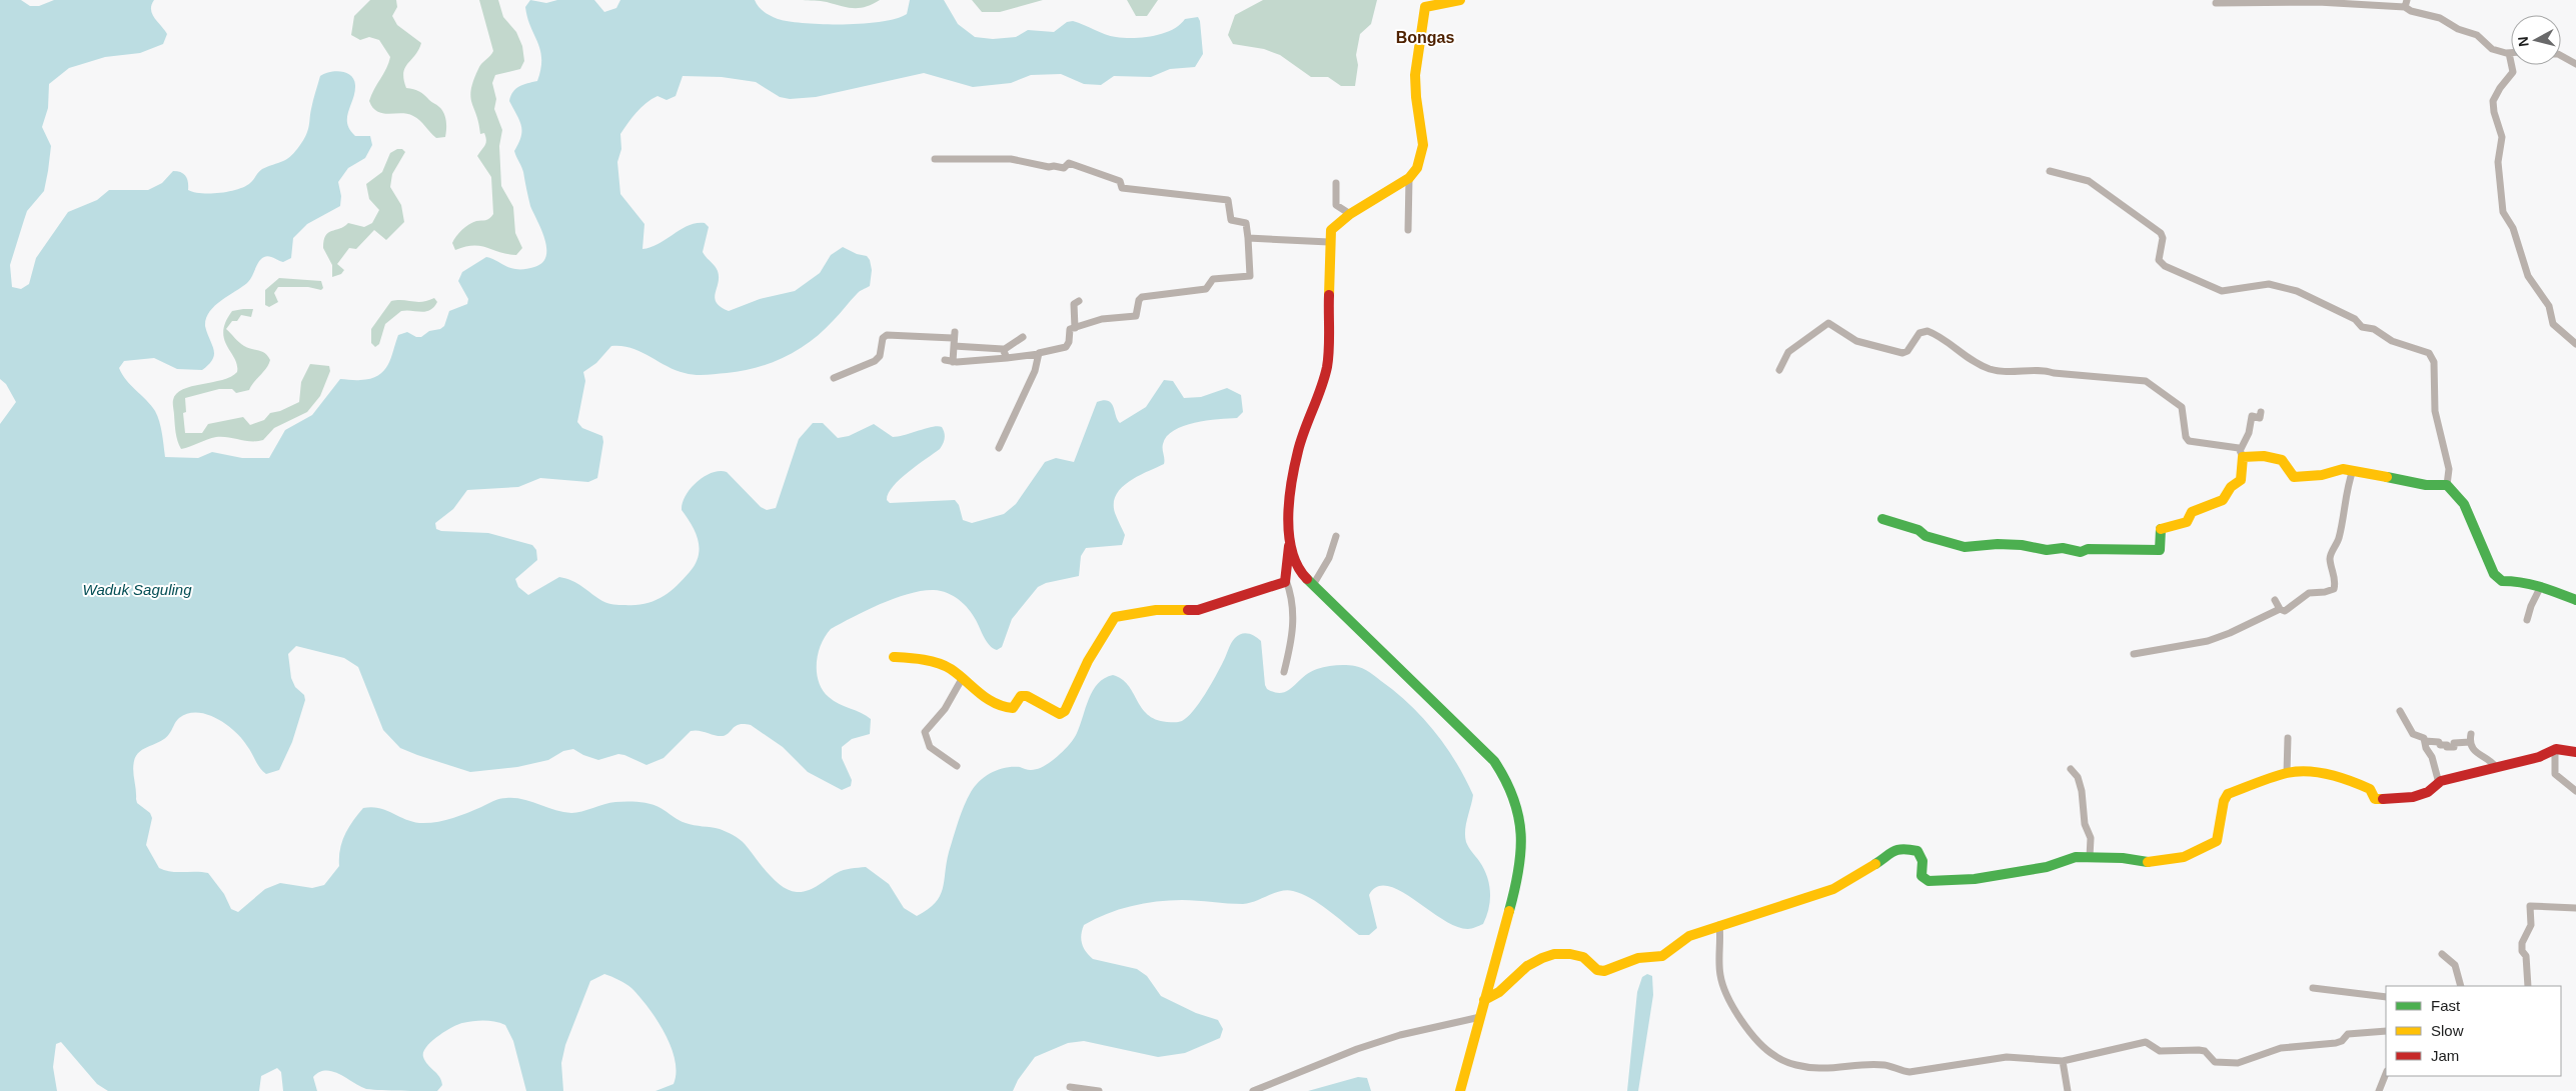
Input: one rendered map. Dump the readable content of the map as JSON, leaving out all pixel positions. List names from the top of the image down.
{
  "districts": ["Bongas"],
  "water": ["Waduk Saguling"],
  "legend": ["Fast", "Slow", "Jam"],
  "north": "left"
}
